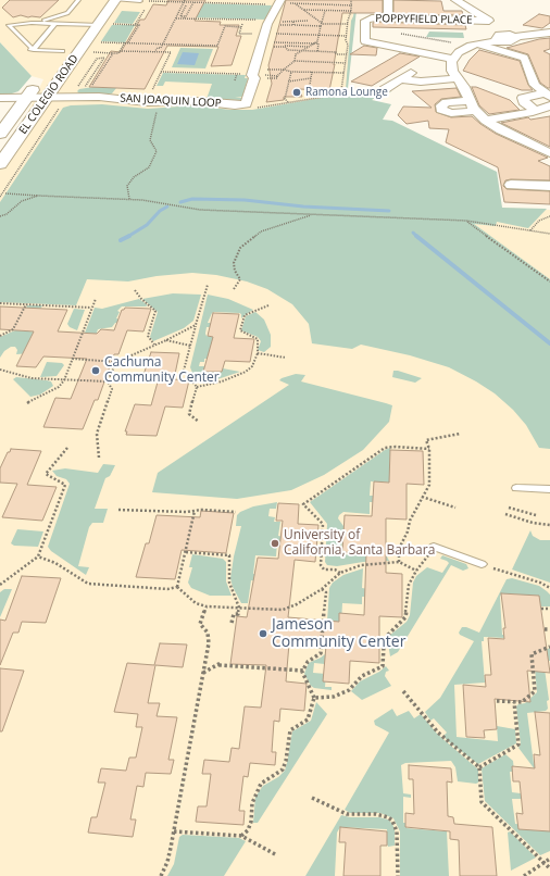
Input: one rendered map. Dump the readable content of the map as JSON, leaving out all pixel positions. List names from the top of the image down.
{
  "streets": {
    "main road": ["EL COLEGIO ROAD"],
    "street": ["POPPYFIELD PLACE", "SAN JOAQUIN LOOP"]
  },
  "crossings": [
    ["EL COLEGIO ROAD", "SAN JOAQUIN LOOP"]
  ],
  "places": [
    "Ramona Lounge",
    "Cachuma Community Center",
    "University of California, Santa Barbara",
    "Jameson Community Center"
  ]
}
